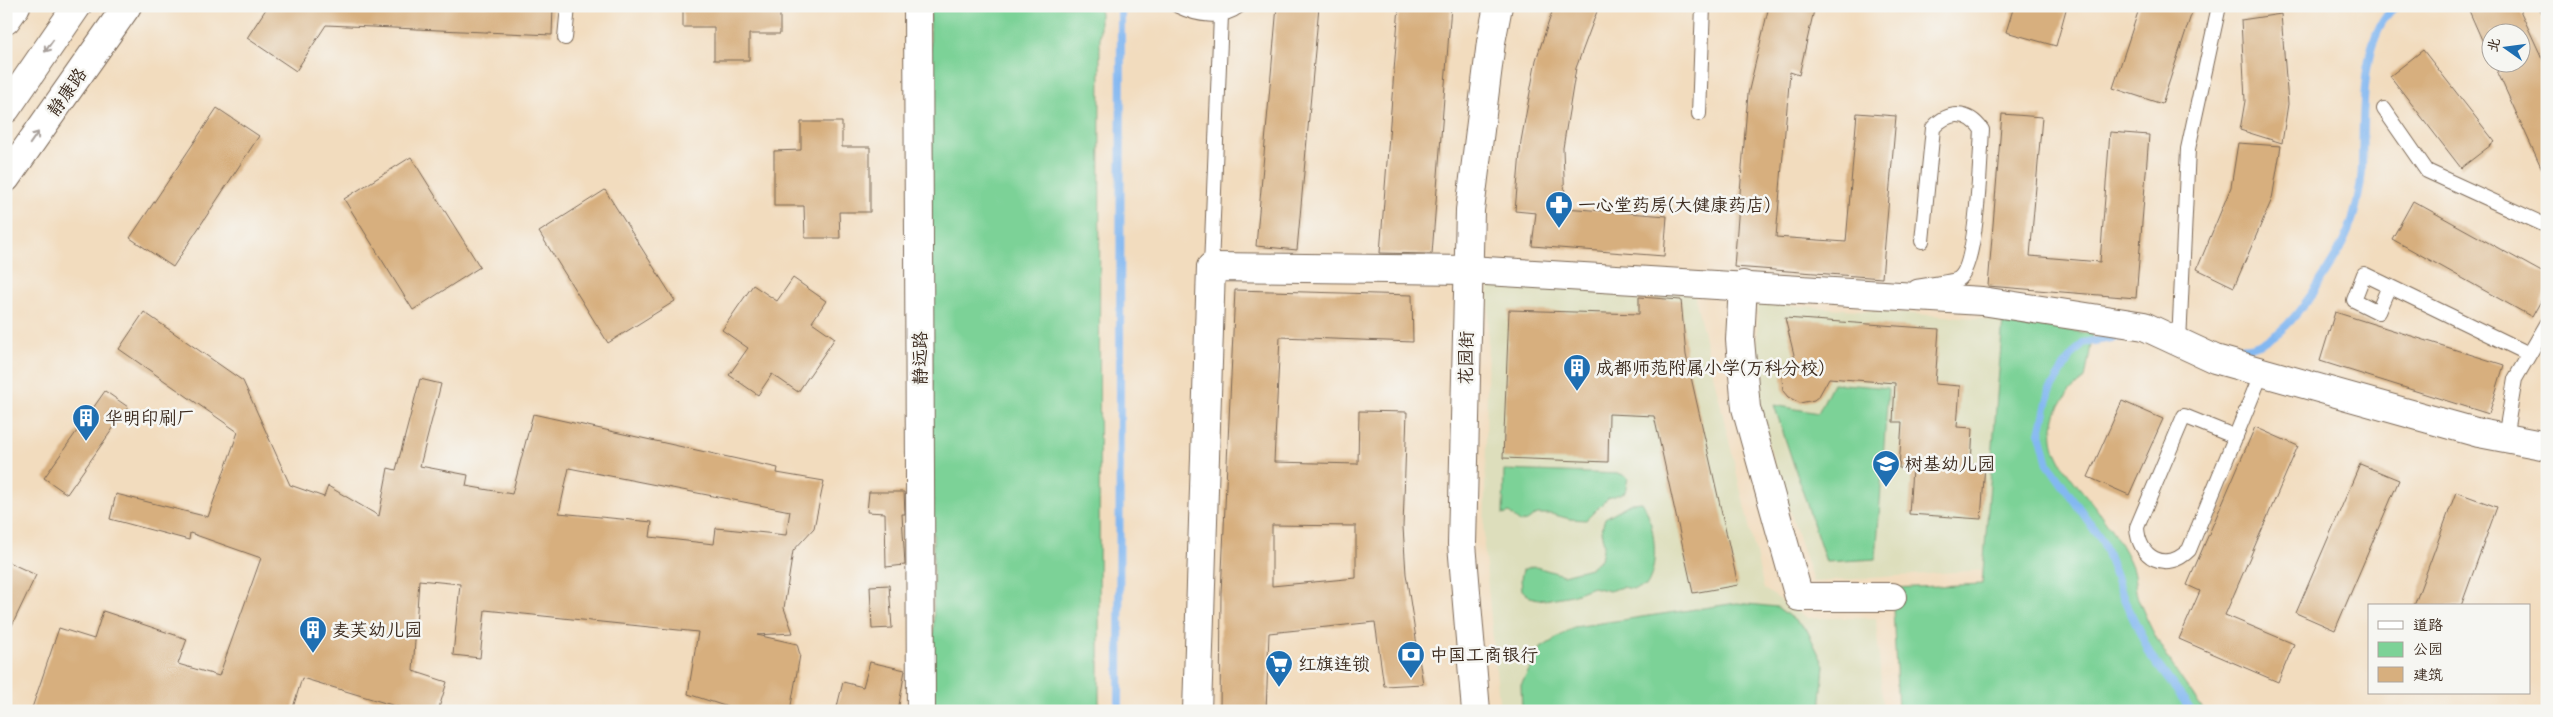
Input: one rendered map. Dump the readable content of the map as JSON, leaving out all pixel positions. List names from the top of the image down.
{
  "streets": {
    "street": ["静康路", "静远路", "花园街"]
  },
  "places": {
    "pharmacy": ["一心堂药房(大健康药店)"],
    "building": ["成都师范附属小学(万科分校)", "华明印刷厂", "麦芙幼儿园"],
    "school or university": ["树基幼儿园"],
    "bank": ["中国工商银行"],
    "supermarket": ["红旗连锁"]
  },
  "legend": ["道路", "公园", "建筑"],
  "north": "left"
}
